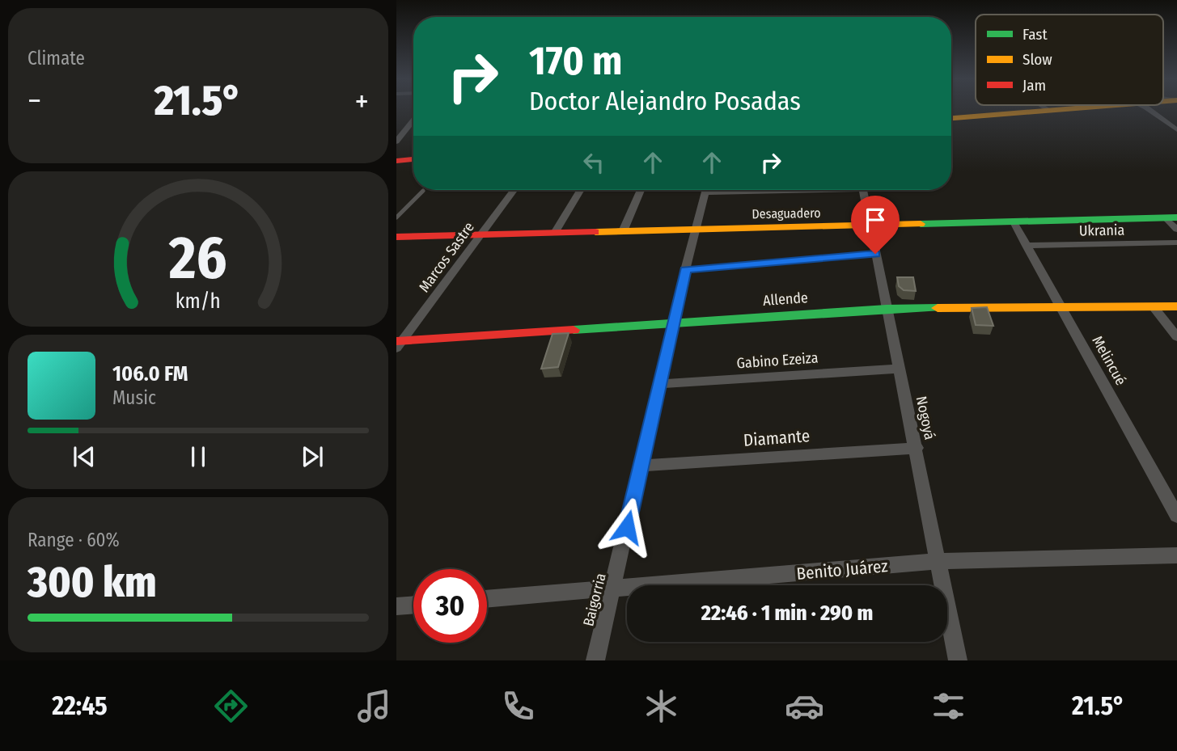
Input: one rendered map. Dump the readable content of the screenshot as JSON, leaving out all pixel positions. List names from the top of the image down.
{
  "streets": {
    "street": [
      "Desaguadero",
      "Ukrania",
      "Marcos Sastre",
      "Allende",
      "Gabino Ezeiza",
      "Melincué",
      "Nogoyá",
      "Diamante",
      "Benito Juárez",
      "Baigorria"
    ]
  },
  "crossings": [
    ["Desaguadero", "Marcos Sastre"],
    ["Desaguadero", "Melincué"],
    ["Desaguadero", "Nogoyá"],
    ["Desaguadero", "Baigorria"],
    ["Ukrania", "Melincué"],
    ["Marcos Sastre", "Allende"],
    ["Allende", "Melincué"],
    ["Allende", "Nogoyá"],
    ["Allende", "Baigorria"],
    ["Gabino Ezeiza", "Nogoyá"],
    ["Gabino Ezeiza", "Baigorria"],
    ["Nogoyá", "Diamante"],
    ["Nogoyá", "Benito Juárez"],
    ["Diamante", "Baigorria"],
    ["Benito Juárez", "Baigorria"]
  ],
  "legend": ["Fast", "Slow", "Jam"],
  "page": {
    "tile": [
      "Climate",
      ["Range · 60%", "300 km"]
    ],
    "turn": ["170 m", "Doctor Alejandro Posadas"],
    "heat": ["−", "21.5°", "+"],
    "song": ["106.0 FM", "Music"],
    "limit": "30",
    "trip": "22:46 · 1 min · 290 m",
    "tabs": ["22:45", "21.5°"],
    "gauge": ["26", "km/h"]
  }
}
